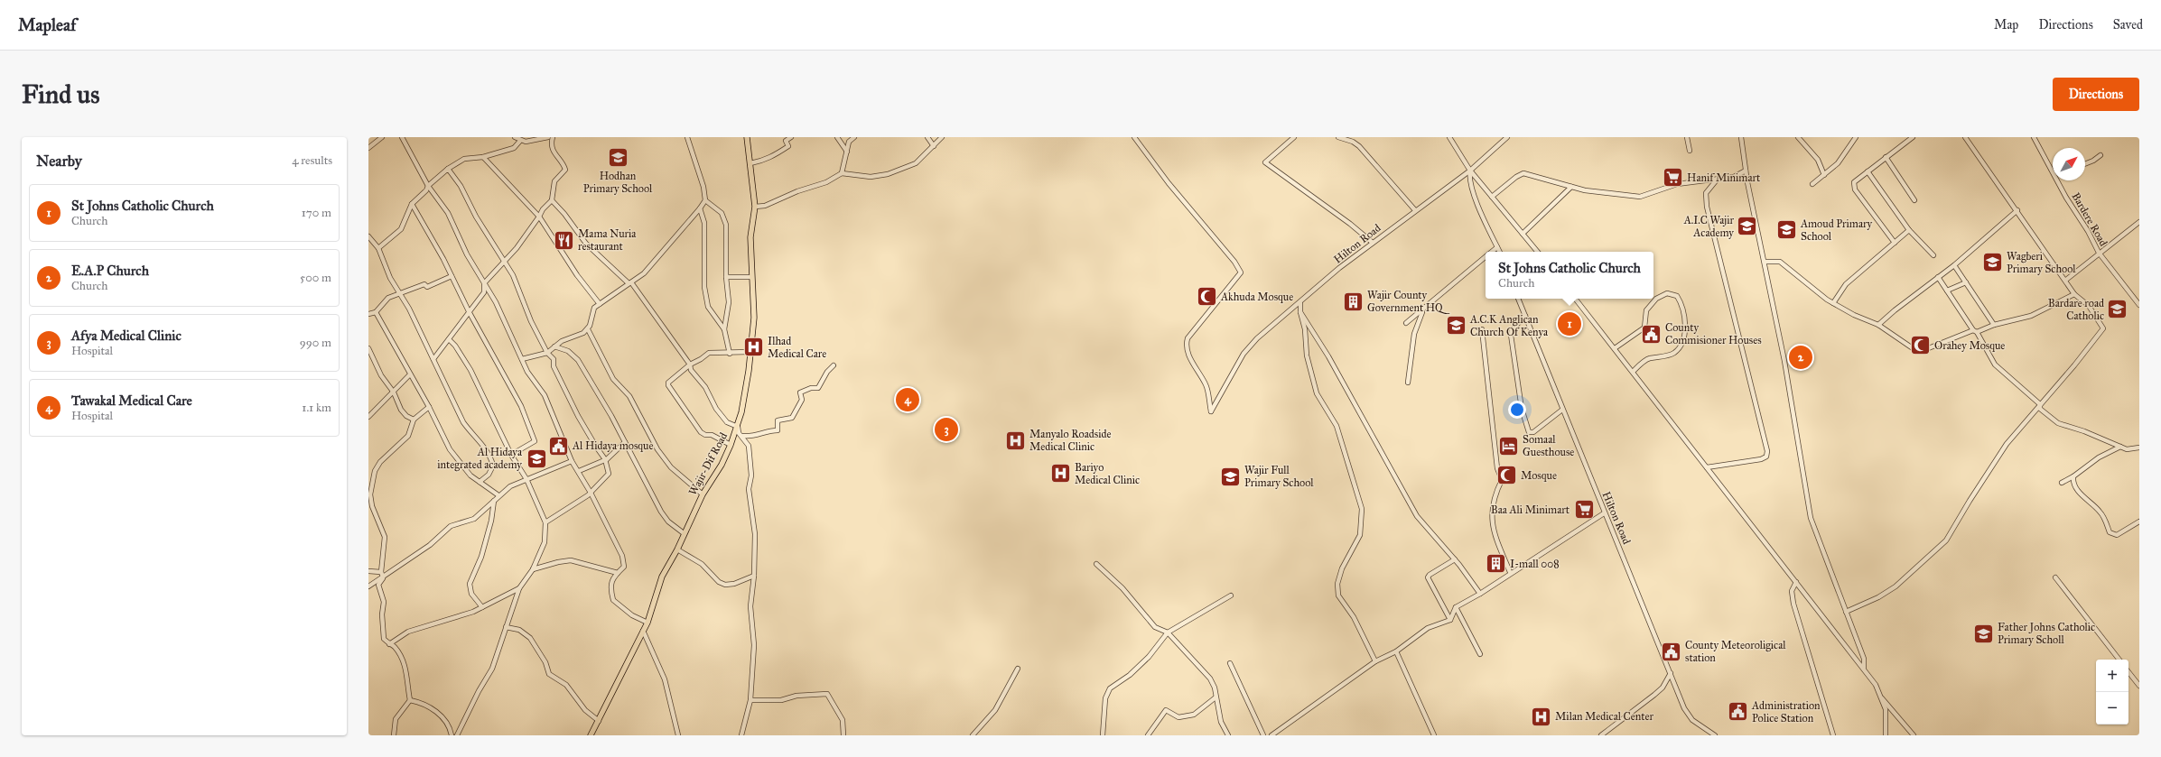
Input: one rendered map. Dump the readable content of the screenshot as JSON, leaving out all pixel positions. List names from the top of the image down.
{
  "streets": {
    "main road": ["Wajir-Dif Road"],
    "street": ["Bardere Road", "Hilton Road"]
  },
  "places": {
    "school or university": [
      "Hodhan Primary School",
      "A.I.C Wajir Academy",
      "Amoud Primary School",
      "Wagberi Primary School",
      "Bardare road Catholic",
      "A.C.K Anglican Church Of Kenya",
      "Al Hidaya integrated academy",
      "Wajir Full Primary School",
      "Father Johns Catholic Primary Scholl"
    ],
    "supermarket": ["Hanif Minimart", "Baa Ali Minimart"],
    "restaurant": ["Mama Nuria restaurant"],
    "mosque": ["Akhuda Mosque", "Orahey Mosque", "Mosque"],
    "building": ["Wajir County Government HQ", "I-mall 008"],
    "public building": [
      "County Commisioner Houses",
      "Al Hidaya mosque",
      "County Meteoroligical station",
      "Administration Police Station"
    ],
    "hospital": [
      "Ilhad Medical Care",
      "Manyalo Roadside Medical Clinic",
      "Bariyo Medical Clinic",
      "Milan Medical Center"
    ],
    "hotel": ["Somaal Guesthouse"]
  },
  "north": "top right",
  "page": {
    "header": "Mapleaf",
    "nav": ["Map", "Directions", "Saved"],
    "buttons": "Directions",
    "title": "Find us",
    "heading": ["Nearby", "4 results"],
    "list": [
      {
        "mark": "1",
        "name": "St Johns Catholic Church",
        "note": "Church",
        "value": "170 m"
      },
      {
        "mark": "2",
        "name": "E.A.P Church",
        "note": "Church",
        "value": "500 m"
      },
      {
        "mark": "3",
        "name": "Afya Medical Clinic",
        "note": "Hospital",
        "value": "990 m"
      },
      {
        "mark": "4",
        "name": "Tawakal Medical Care",
        "note": "Hospital",
        "value": "1.1 km"
      }
    ],
    "popup": ["St Johns Catholic Church", "Church"],
    "pins": [
      "1",
      "2",
      "4",
      "3"
    ],
    "map_buttons": ["+", "−"]
  }
}
